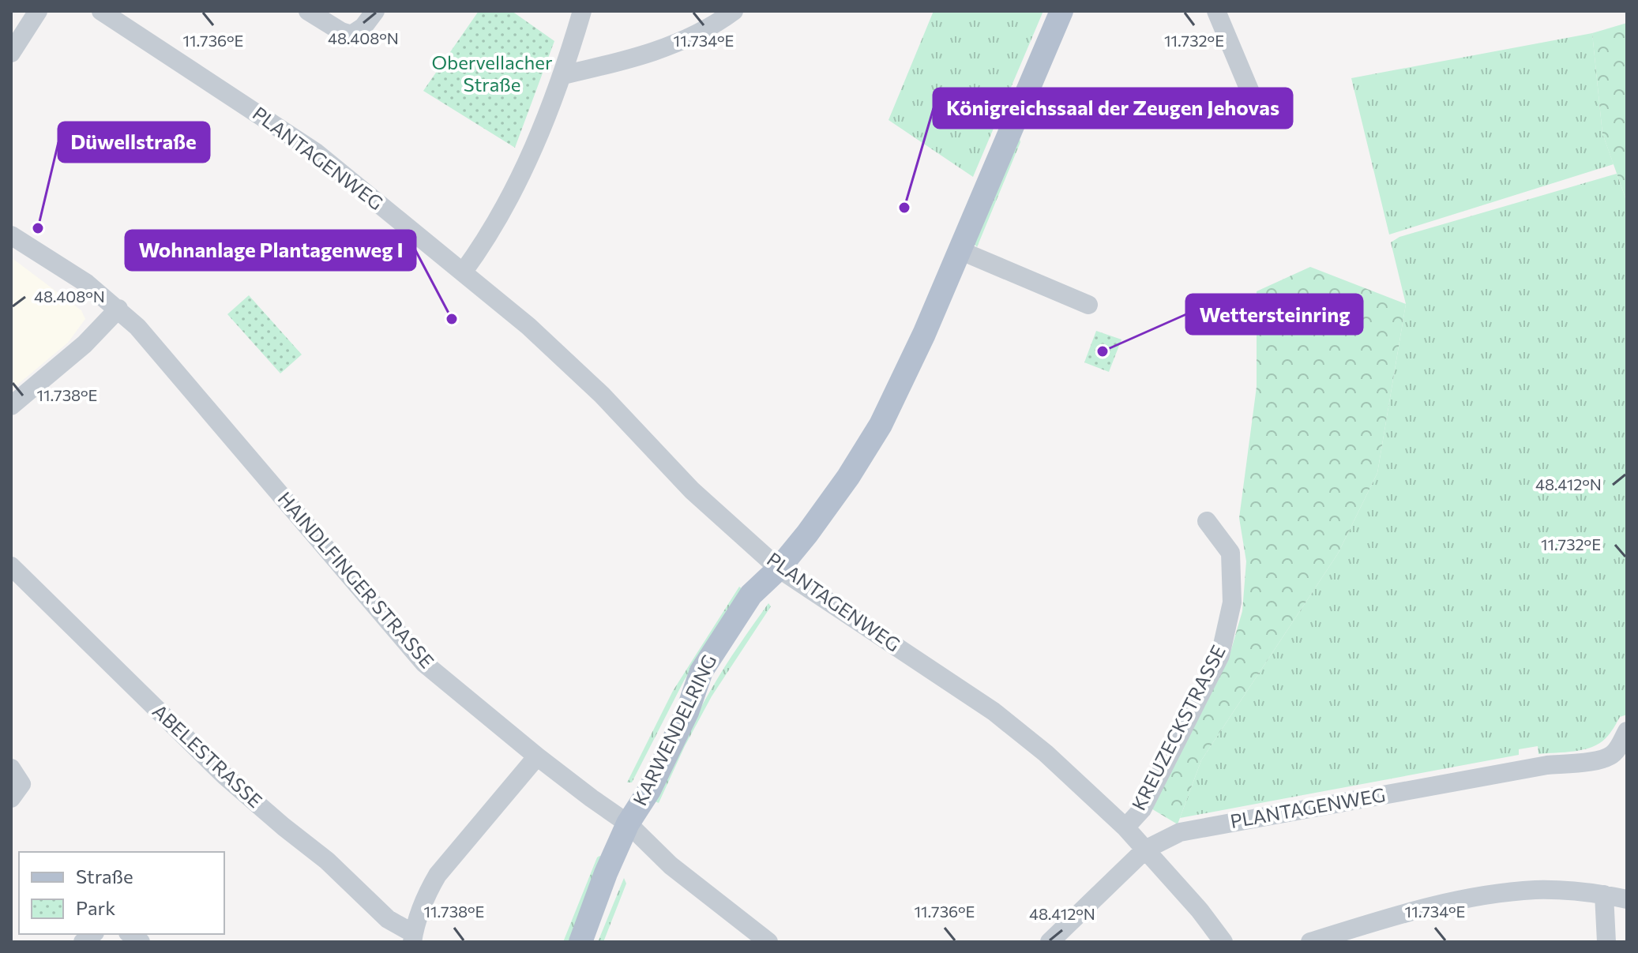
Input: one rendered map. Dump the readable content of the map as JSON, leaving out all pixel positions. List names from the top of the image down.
{
  "streets": {
    "main road": ["KARWENDELRING"],
    "street": [
      "PLANTAGENWEG",
      "HAINDLFINGER STRASSE",
      "KREUZECKSTRASSE",
      "ABELESTRASSE"
    ]
  },
  "crossings": [
    ["PLANTAGENWEG", "KREUZECKSTRASSE"],
    ["PLANTAGENWEG", "KARWENDELRING"],
    ["HAINDLFINGER STRASSE", "KARWENDELRING"]
  ],
  "parks": ["Obervellacher Straße"],
  "places": [
    "Königreichssaal der Zeugen Jehovas",
    "Düwellstraße",
    "Wohnanlage Plantagenweg I",
    "Wettersteinring"
  ],
  "legend": ["Straße", "Park"],
  "coordinates": [
    "48.408°N",
    "11.736°E",
    "11.734°E",
    "11.732°E",
    "11.738°E",
    "48.412°N"
  ]
}
